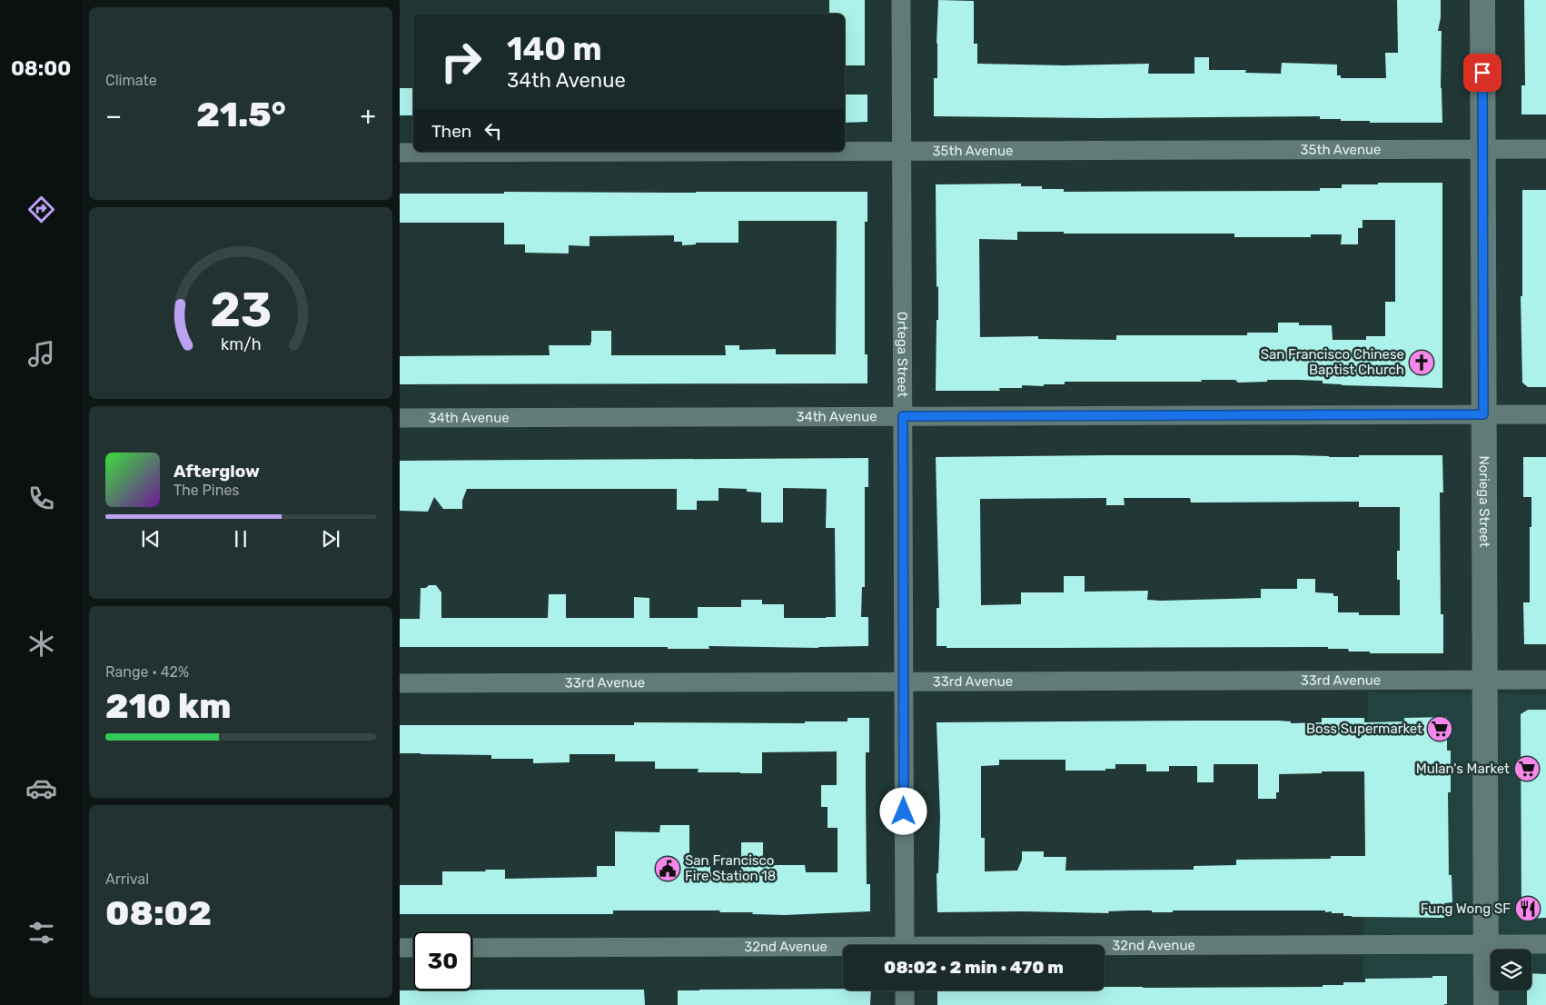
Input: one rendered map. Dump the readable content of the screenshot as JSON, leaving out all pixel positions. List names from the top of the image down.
{
  "streets": {
    "street": [
      "35th Avenue",
      "Ortega Street",
      "34th Avenue",
      "Noriega Street",
      "33rd Avenue",
      "32nd Avenue"
    ]
  },
  "crossings": [
    ["35th Avenue", "Ortega Street"],
    ["35th Avenue", "Noriega Street"],
    ["Ortega Street", "34th Avenue"],
    ["Ortega Street", "33rd Avenue"],
    ["34th Avenue", "Noriega Street"],
    ["Noriega Street", "33rd Avenue"],
    ["Noriega Street", "32nd Avenue"]
  ],
  "places": {
    "church": ["San Francisco Chinese Baptist Church"],
    "supermarket": ["Boss Supermarket", "Mulan's Market"],
    "public building": ["San Francisco Fire Station 18"],
    "restaurant": ["Fung Wong SF"]
  },
  "page": {
    "tabs": "08:00",
    "tile": [
      "Climate",
      ["Range · 42%", "210 km"],
      ["Arrival", "08:02"]
    ],
    "turn": ["140 m", "34th Avenue"],
    "heat": ["−", "21.5°", "+"],
    "then": "Then",
    "song": ["Afterglow", "The Pines"],
    "limit": "30",
    "trip": "08:02 · 2 min · 470 m",
    "gauge": ["23", "km/h"]
  }
}
